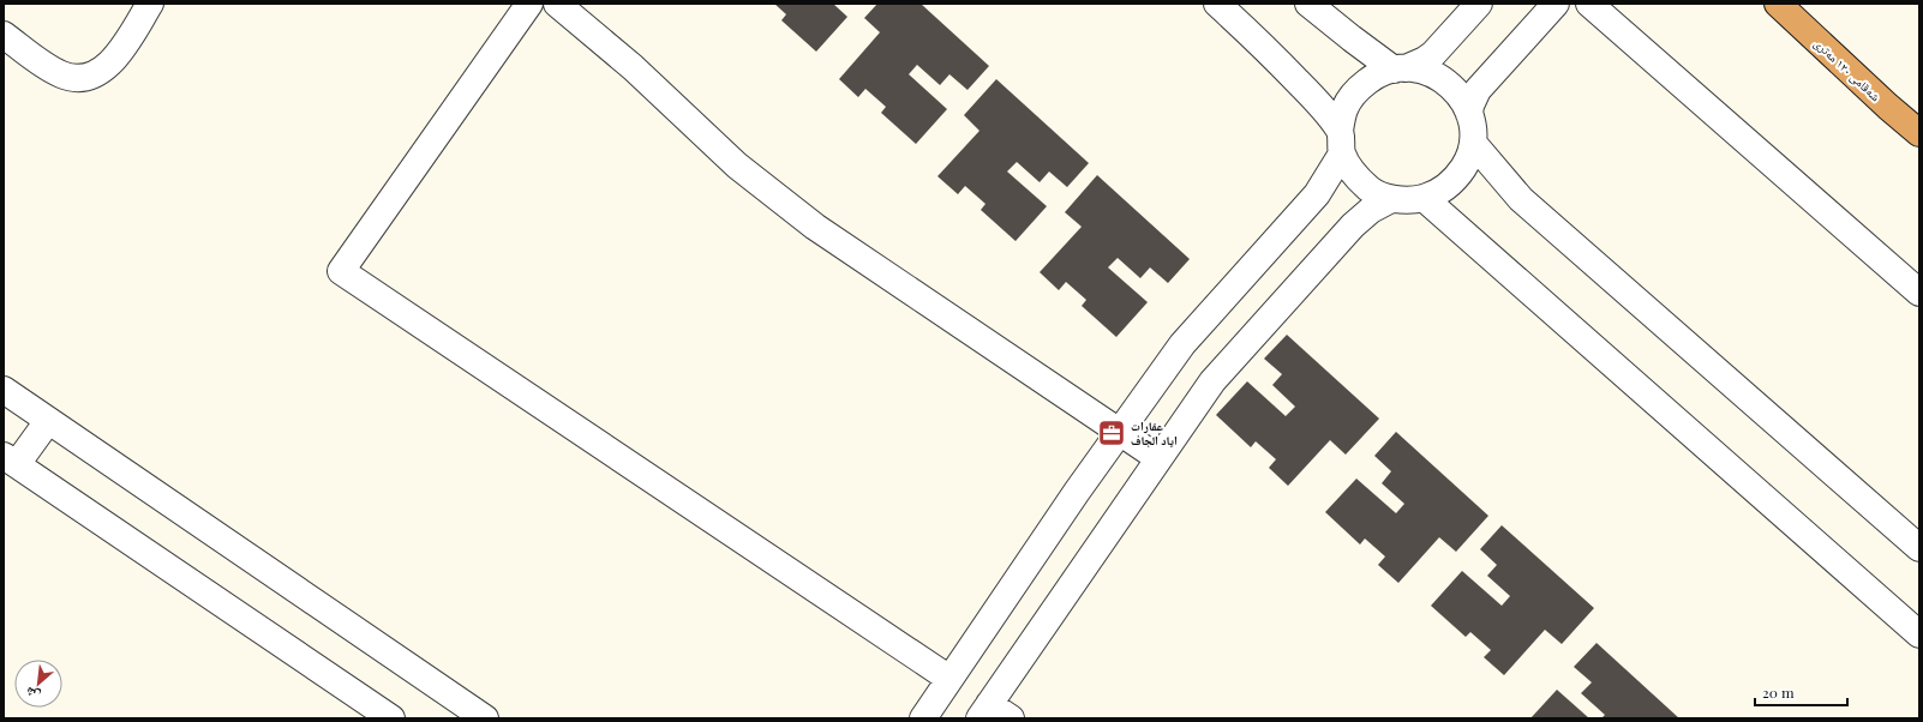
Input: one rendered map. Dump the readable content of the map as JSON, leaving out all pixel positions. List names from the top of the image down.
{
  "streets": {
    "highway": ["شەقامی ١٢٠ مەتری"]
  },
  "places": {
    "office": ["عقارات اياد الجاف"]
  },
  "scale_bar": "20 m",
  "north": "bottom left"
}
